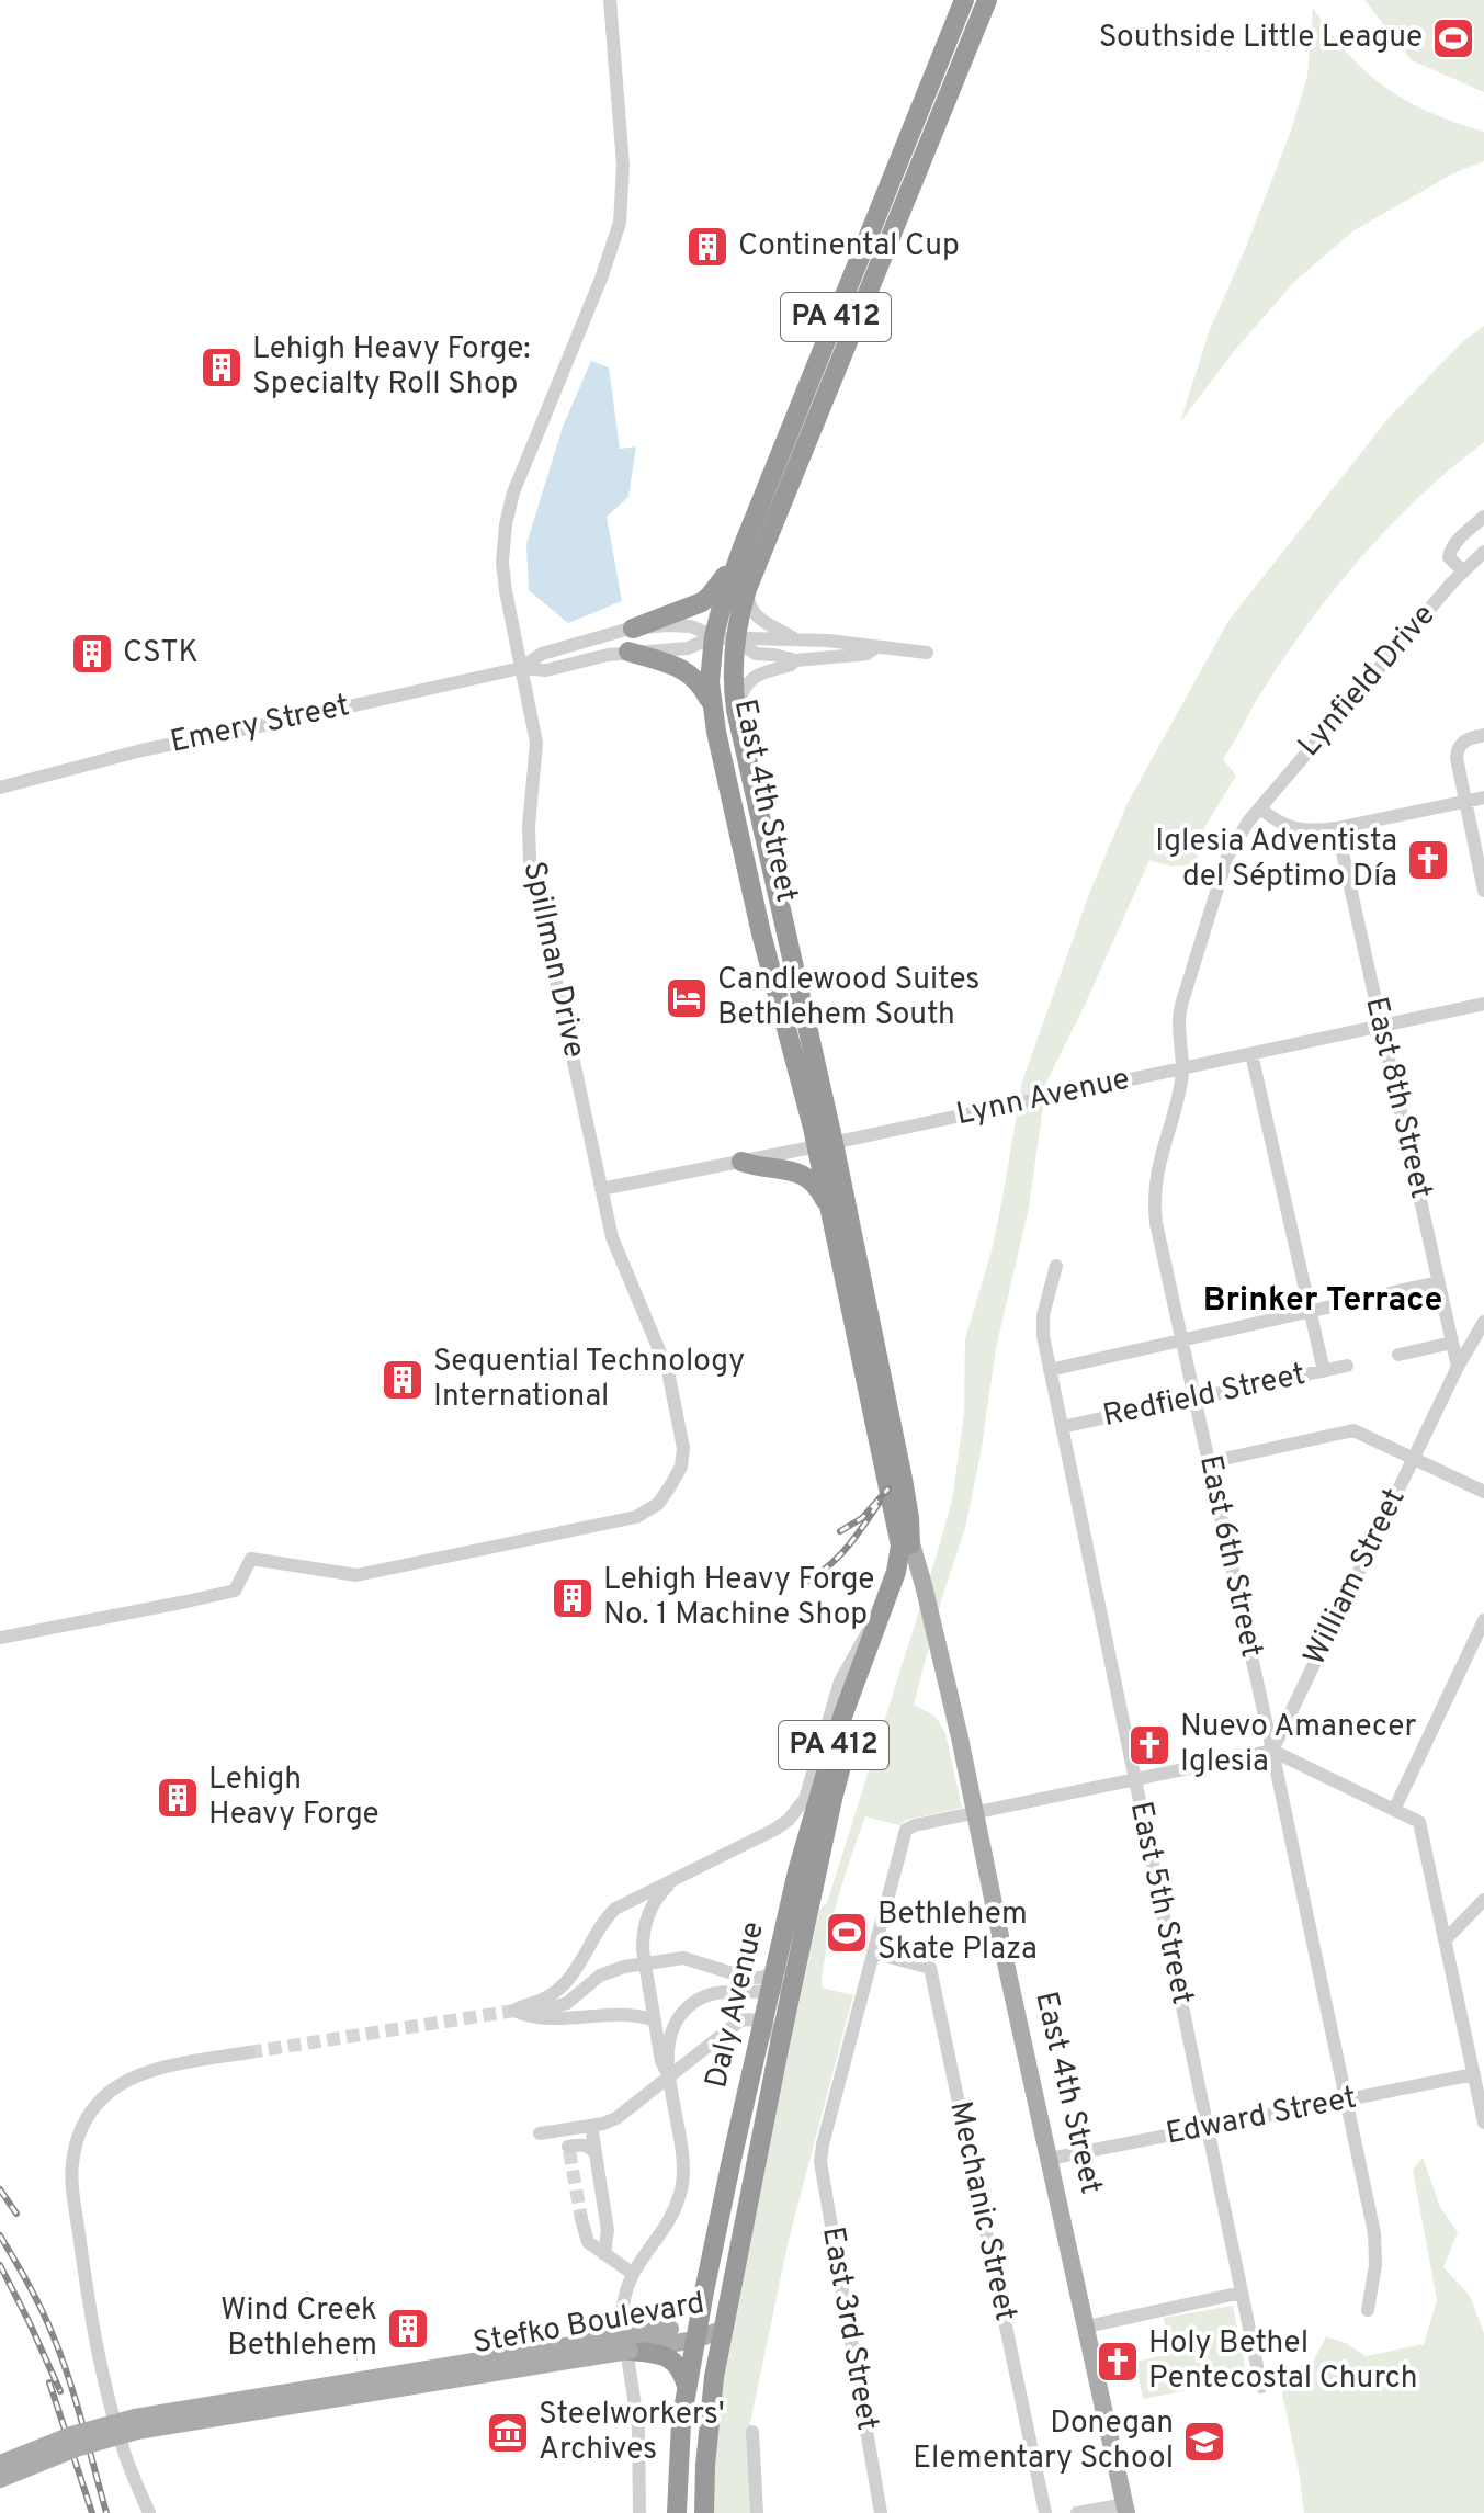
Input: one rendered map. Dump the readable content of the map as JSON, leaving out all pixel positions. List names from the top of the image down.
{
  "streets": {
    "highway": ["PA 412", "East 4th Street", "Daly Avenue"],
    "main road": ["Stefko Boulevard"],
    "street": [
      "Lynfield Drive",
      "Emery Street",
      "Spillman Drive",
      "Lynn Avenue",
      "East 8th Street",
      "Redfield Street",
      "East 6th Street",
      "William Street",
      "East 5th Street",
      "Edward Street",
      "Mechanic Street",
      "East 3rd Street"
    ]
  },
  "crossings": [
    ["Lynfield Drive", "East 6th Street"],
    ["Emery Street", "East 4th Street"],
    ["Emery Street", "Spillman Drive"],
    ["East 4th Street", "Lynn Avenue"],
    ["East 4th Street", "Daly Avenue"],
    ["East 4th Street", "Edward Street"],
    ["East 4th Street", "East 3rd Street"],
    ["Spillman Drive", "Lynn Avenue"],
    ["Lynn Avenue", "East 8th Street"],
    ["Lynn Avenue", "East 6th Street"],
    ["East 8th Street", "William Street"],
    ["Redfield Street", "East 6th Street"],
    ["Redfield Street", "East 5th Street"],
    ["East 6th Street", "William Street"],
    ["East 6th Street", "Edward Street"],
    ["East 5th Street", "Edward Street"],
    ["Daly Avenue", "Stefko Boulevard"],
    ["Mechanic Street", "East 3rd Street"]
  ],
  "districts": ["Brinker Terrace"],
  "places": {
    "sports": ["Southside Little League", "Bethlehem Skate Plaza"],
    "building": [
      "Continental Cup",
      "Lehigh Heavy Forge: Specialty Roll Shop",
      "CSTK",
      "Sequential Technology International",
      "Lehigh Heavy Forge No. 1 Machine Shop",
      "Lehigh Heavy Forge",
      "Wind Creek Bethlehem"
    ],
    "church": ["Iglesia Adventista del Séptimo Día", "Nuevo Amanecer Iglesia", "Holy Bethel Pentecostal Church"],
    "hotel": ["Candlewood Suites Bethlehem South"],
    "museum": ["Steelworkers' Archives"],
    "school or university": ["Donegan Elementary School"]
  }
}
